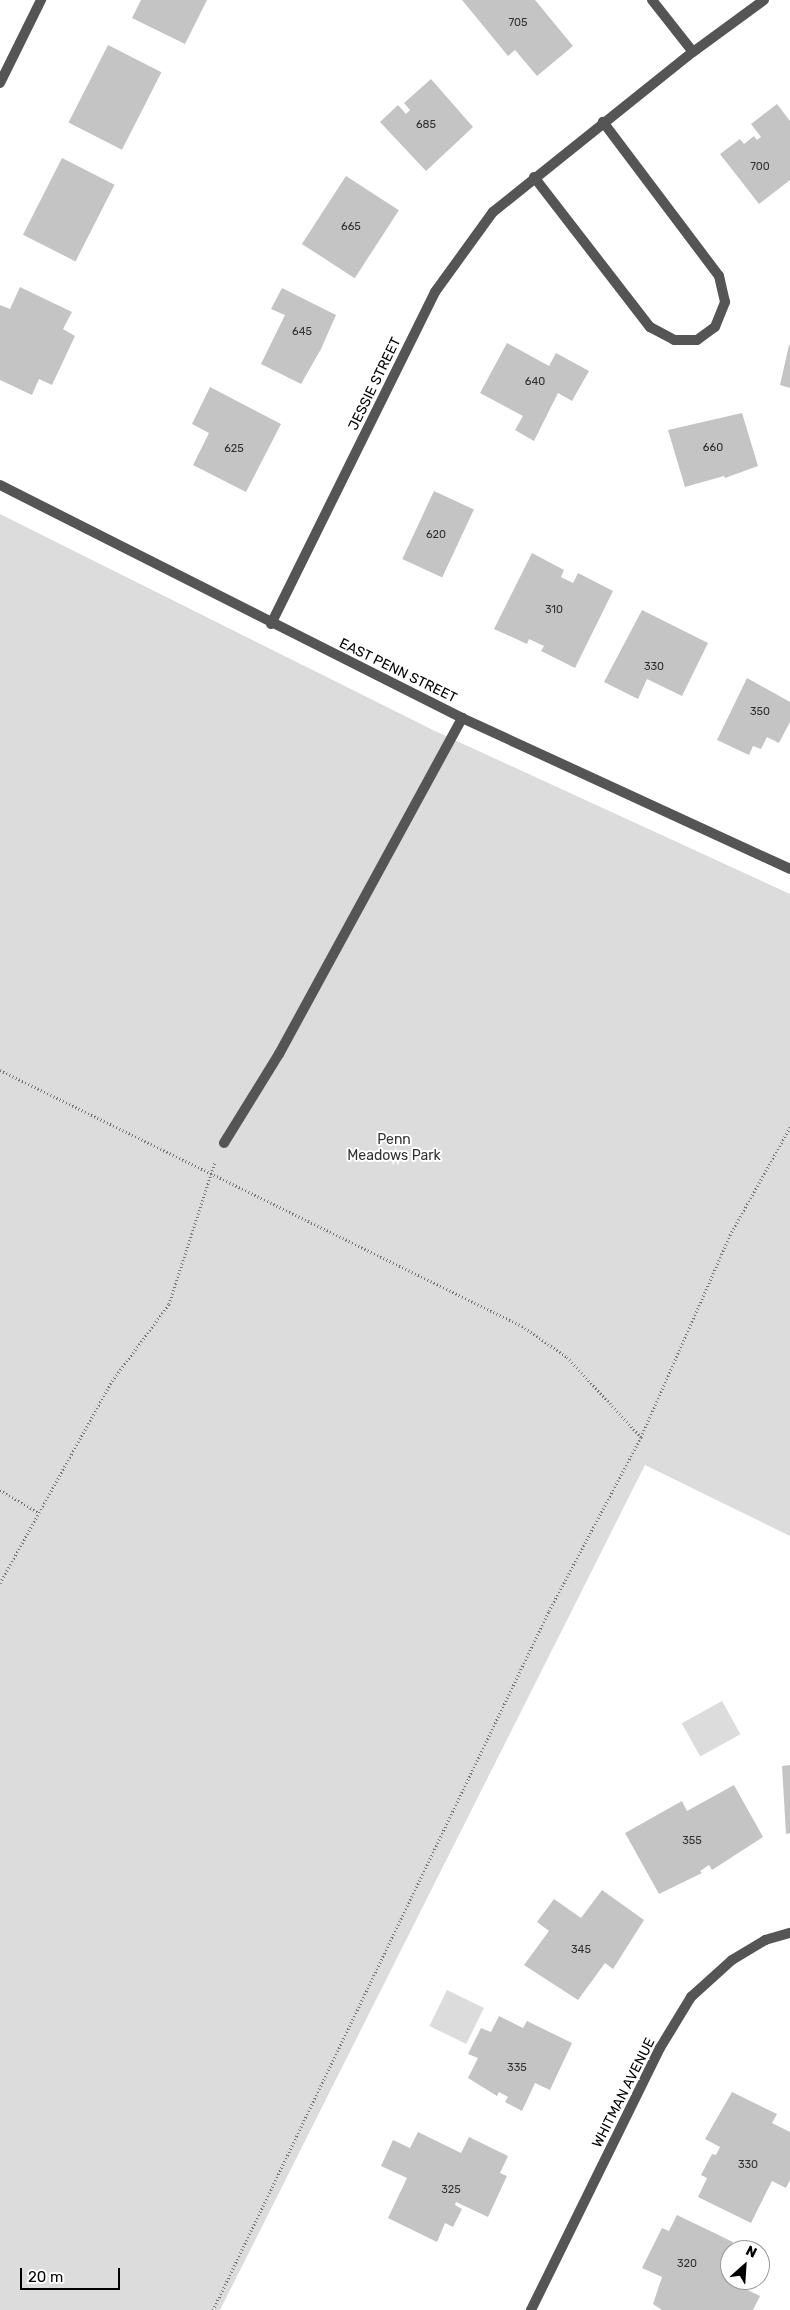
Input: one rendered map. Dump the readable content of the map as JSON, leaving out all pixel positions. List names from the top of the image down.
{
  "streets": {
    "street": ["JESSIE STREET", "EAST PENN STREET", "WHITMAN AVENUE"]
  },
  "crossings": [
    ["JESSIE STREET", "EAST PENN STREET"]
  ],
  "parks": ["Penn Meadows Park"],
  "house_numbers": [
    "705",
    "685",
    "700",
    "665",
    "645",
    "640",
    "660",
    "625",
    "620",
    "310",
    "330",
    "350",
    "355",
    "345",
    "335",
    "330",
    "325",
    "320"
  ],
  "scale_bar": "20 m",
  "north": "top right"
}
